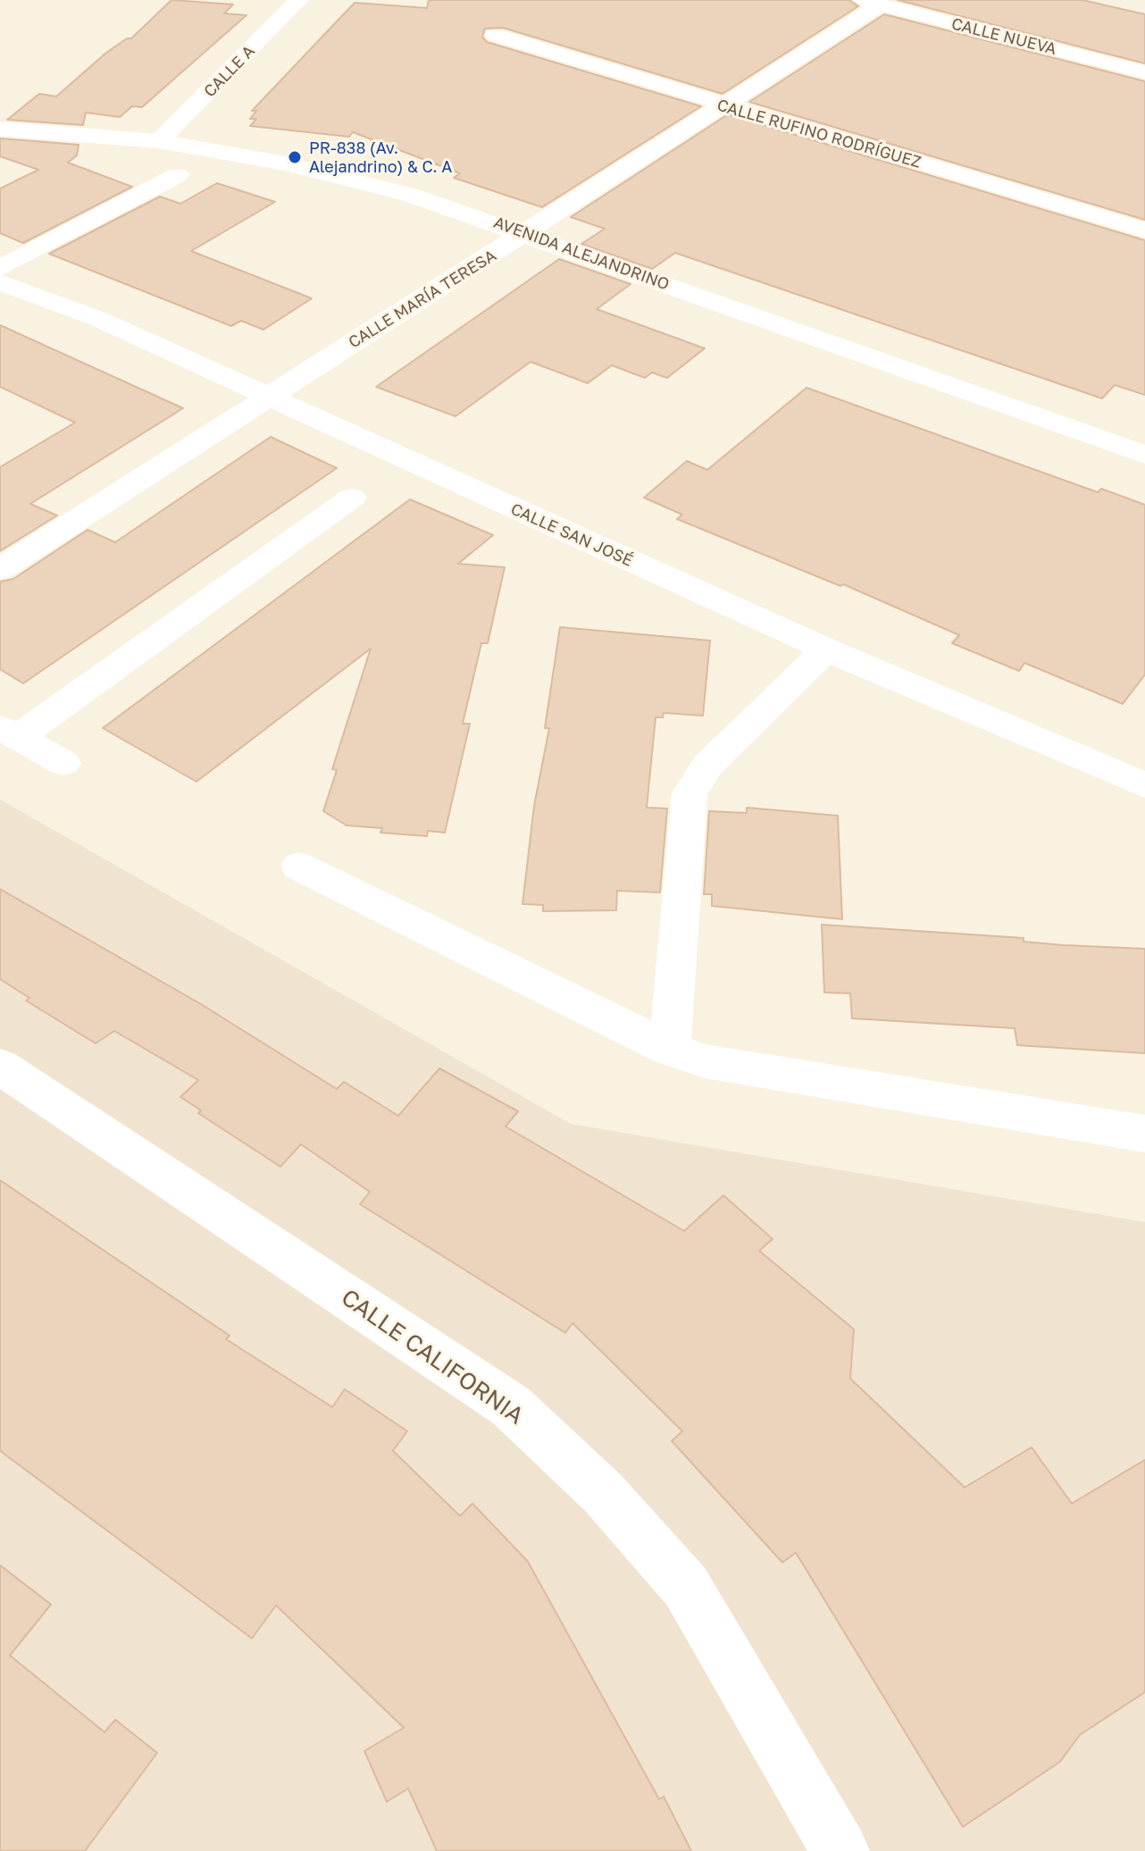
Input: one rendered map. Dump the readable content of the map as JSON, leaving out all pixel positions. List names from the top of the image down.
{
  "streets": {
    "street": [
      "CALLE NUEVA",
      "CALLE A",
      "CALLE RUFINO RODRÍGUEZ",
      "AVENIDA ALEJANDRINO",
      "CALLE MARÍA TERESA",
      "CALLE SAN JOSÉ",
      "CALLE CALIFORNIA"
    ]
  },
  "crossings": [
    ["CALLE NUEVA", "CALLE MARÍA TERESA"],
    ["CALLE A", "AVENIDA ALEJANDRINO"],
    ["CALLE RUFINO RODRÍGUEZ", "CALLE MARÍA TERESA"],
    ["AVENIDA ALEJANDRINO", "CALLE MARÍA TERESA"],
    ["CALLE MARÍA TERESA", "CALLE SAN JOSÉ"]
  ],
  "places": ["PR-838 (Av. Alejandrino) & C. A"]
}
